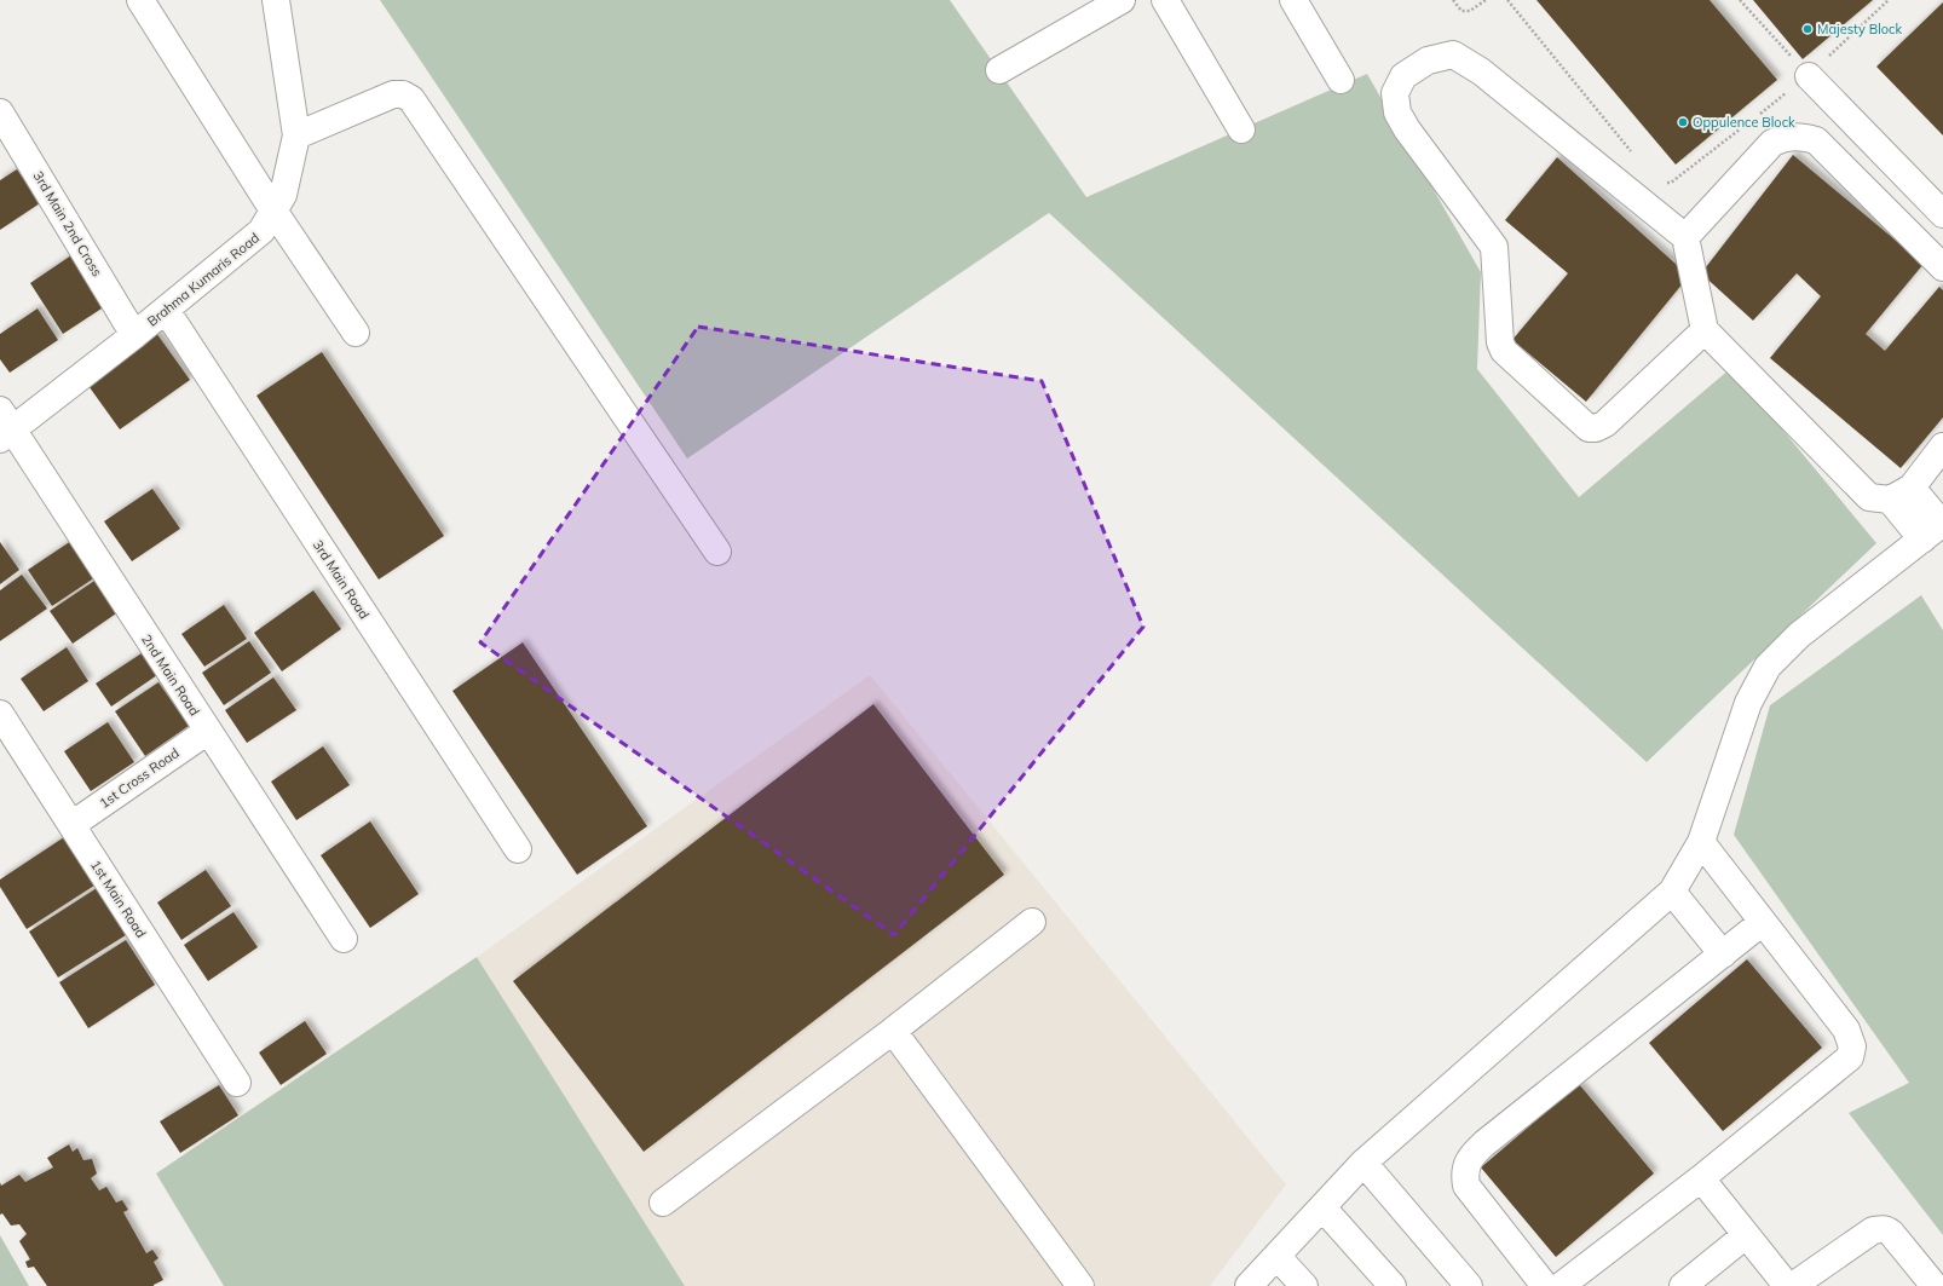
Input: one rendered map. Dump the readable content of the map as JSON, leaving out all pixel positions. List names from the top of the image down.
{
  "streets": {
    "street": [
      "3rd Main 2nd Cross",
      "Brahma Kumaris Road",
      "3rd Main Road",
      "2nd Main Road",
      "1st Cross Road",
      "1st Main Road"
    ]
  },
  "crossings": [
    ["3rd Main 2nd Cross", "Brahma Kumaris Road"],
    ["Brahma Kumaris Road", "3rd Main Road"],
    ["Brahma Kumaris Road", "2nd Main Road"],
    ["2nd Main Road", "1st Cross Road"],
    ["1st Cross Road", "1st Main Road"]
  ],
  "places": ["Majesty Block", "Oppulence Block"]
}
